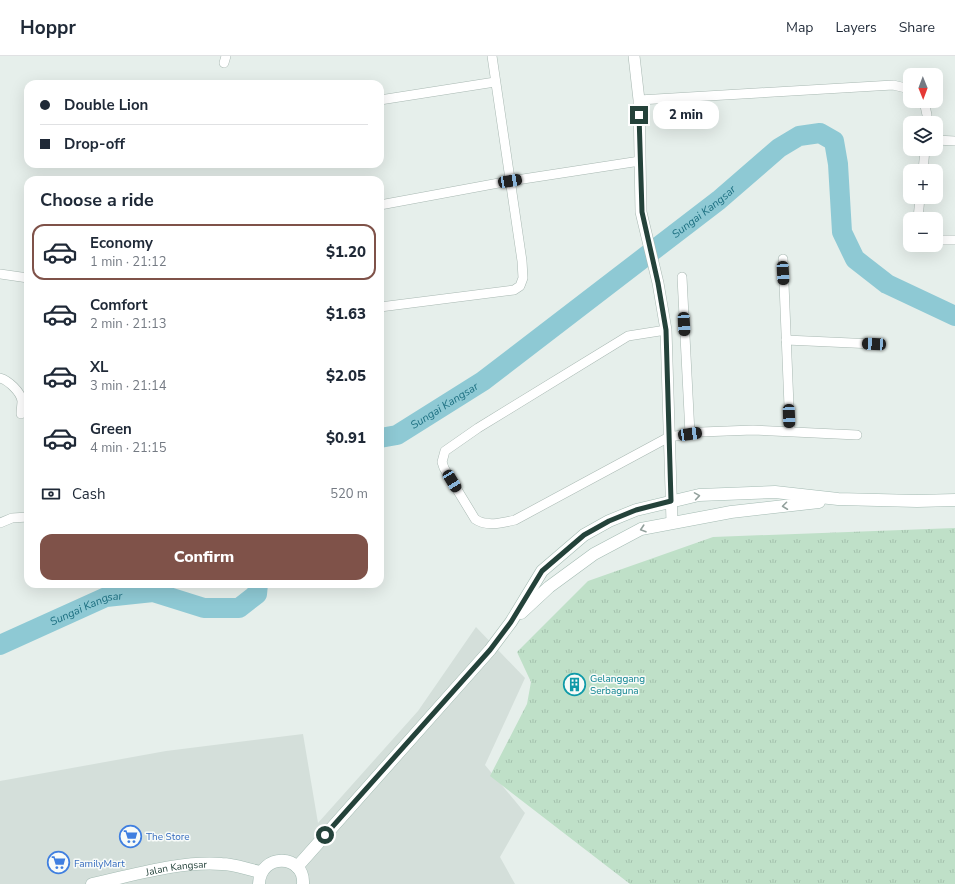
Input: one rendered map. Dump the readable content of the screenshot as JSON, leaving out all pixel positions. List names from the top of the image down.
{
  "streets": {
    "main road": ["Jalan Kangsar"]
  },
  "water": ["Sungai Kangsar"],
  "places": {
    "building": ["Gelanggang Serbaguna"],
    "supermarket": ["The Store", "FamilyMart"]
  },
  "north": "bottom",
  "page": {
    "header": "Hoppr",
    "nav": ["Map", "Layers", "Share"],
    "map_buttons": ["+", "−"],
    "banner": ["Double Lion", "Drop-off"],
    "bubble": "2 min",
    "heading": "Choose a ride",
    "list": [
      {
        "name": "Economy",
        "note": "1 min · 21:12",
        "value": "$1.20"
      },
      {
        "name": "Comfort",
        "note": "2 min · 21:13",
        "value": "$1.63"
      },
      {
        "name": "XL",
        "note": "3 min · 21:14",
        "value": "$2.05"
      },
      {
        "name": "Green",
        "note": "4 min · 21:15",
        "value": "$0.91"
      }
    ],
    "pay": ["Cash", "520 m"],
    "buttons": "Confirm"
  }
}
